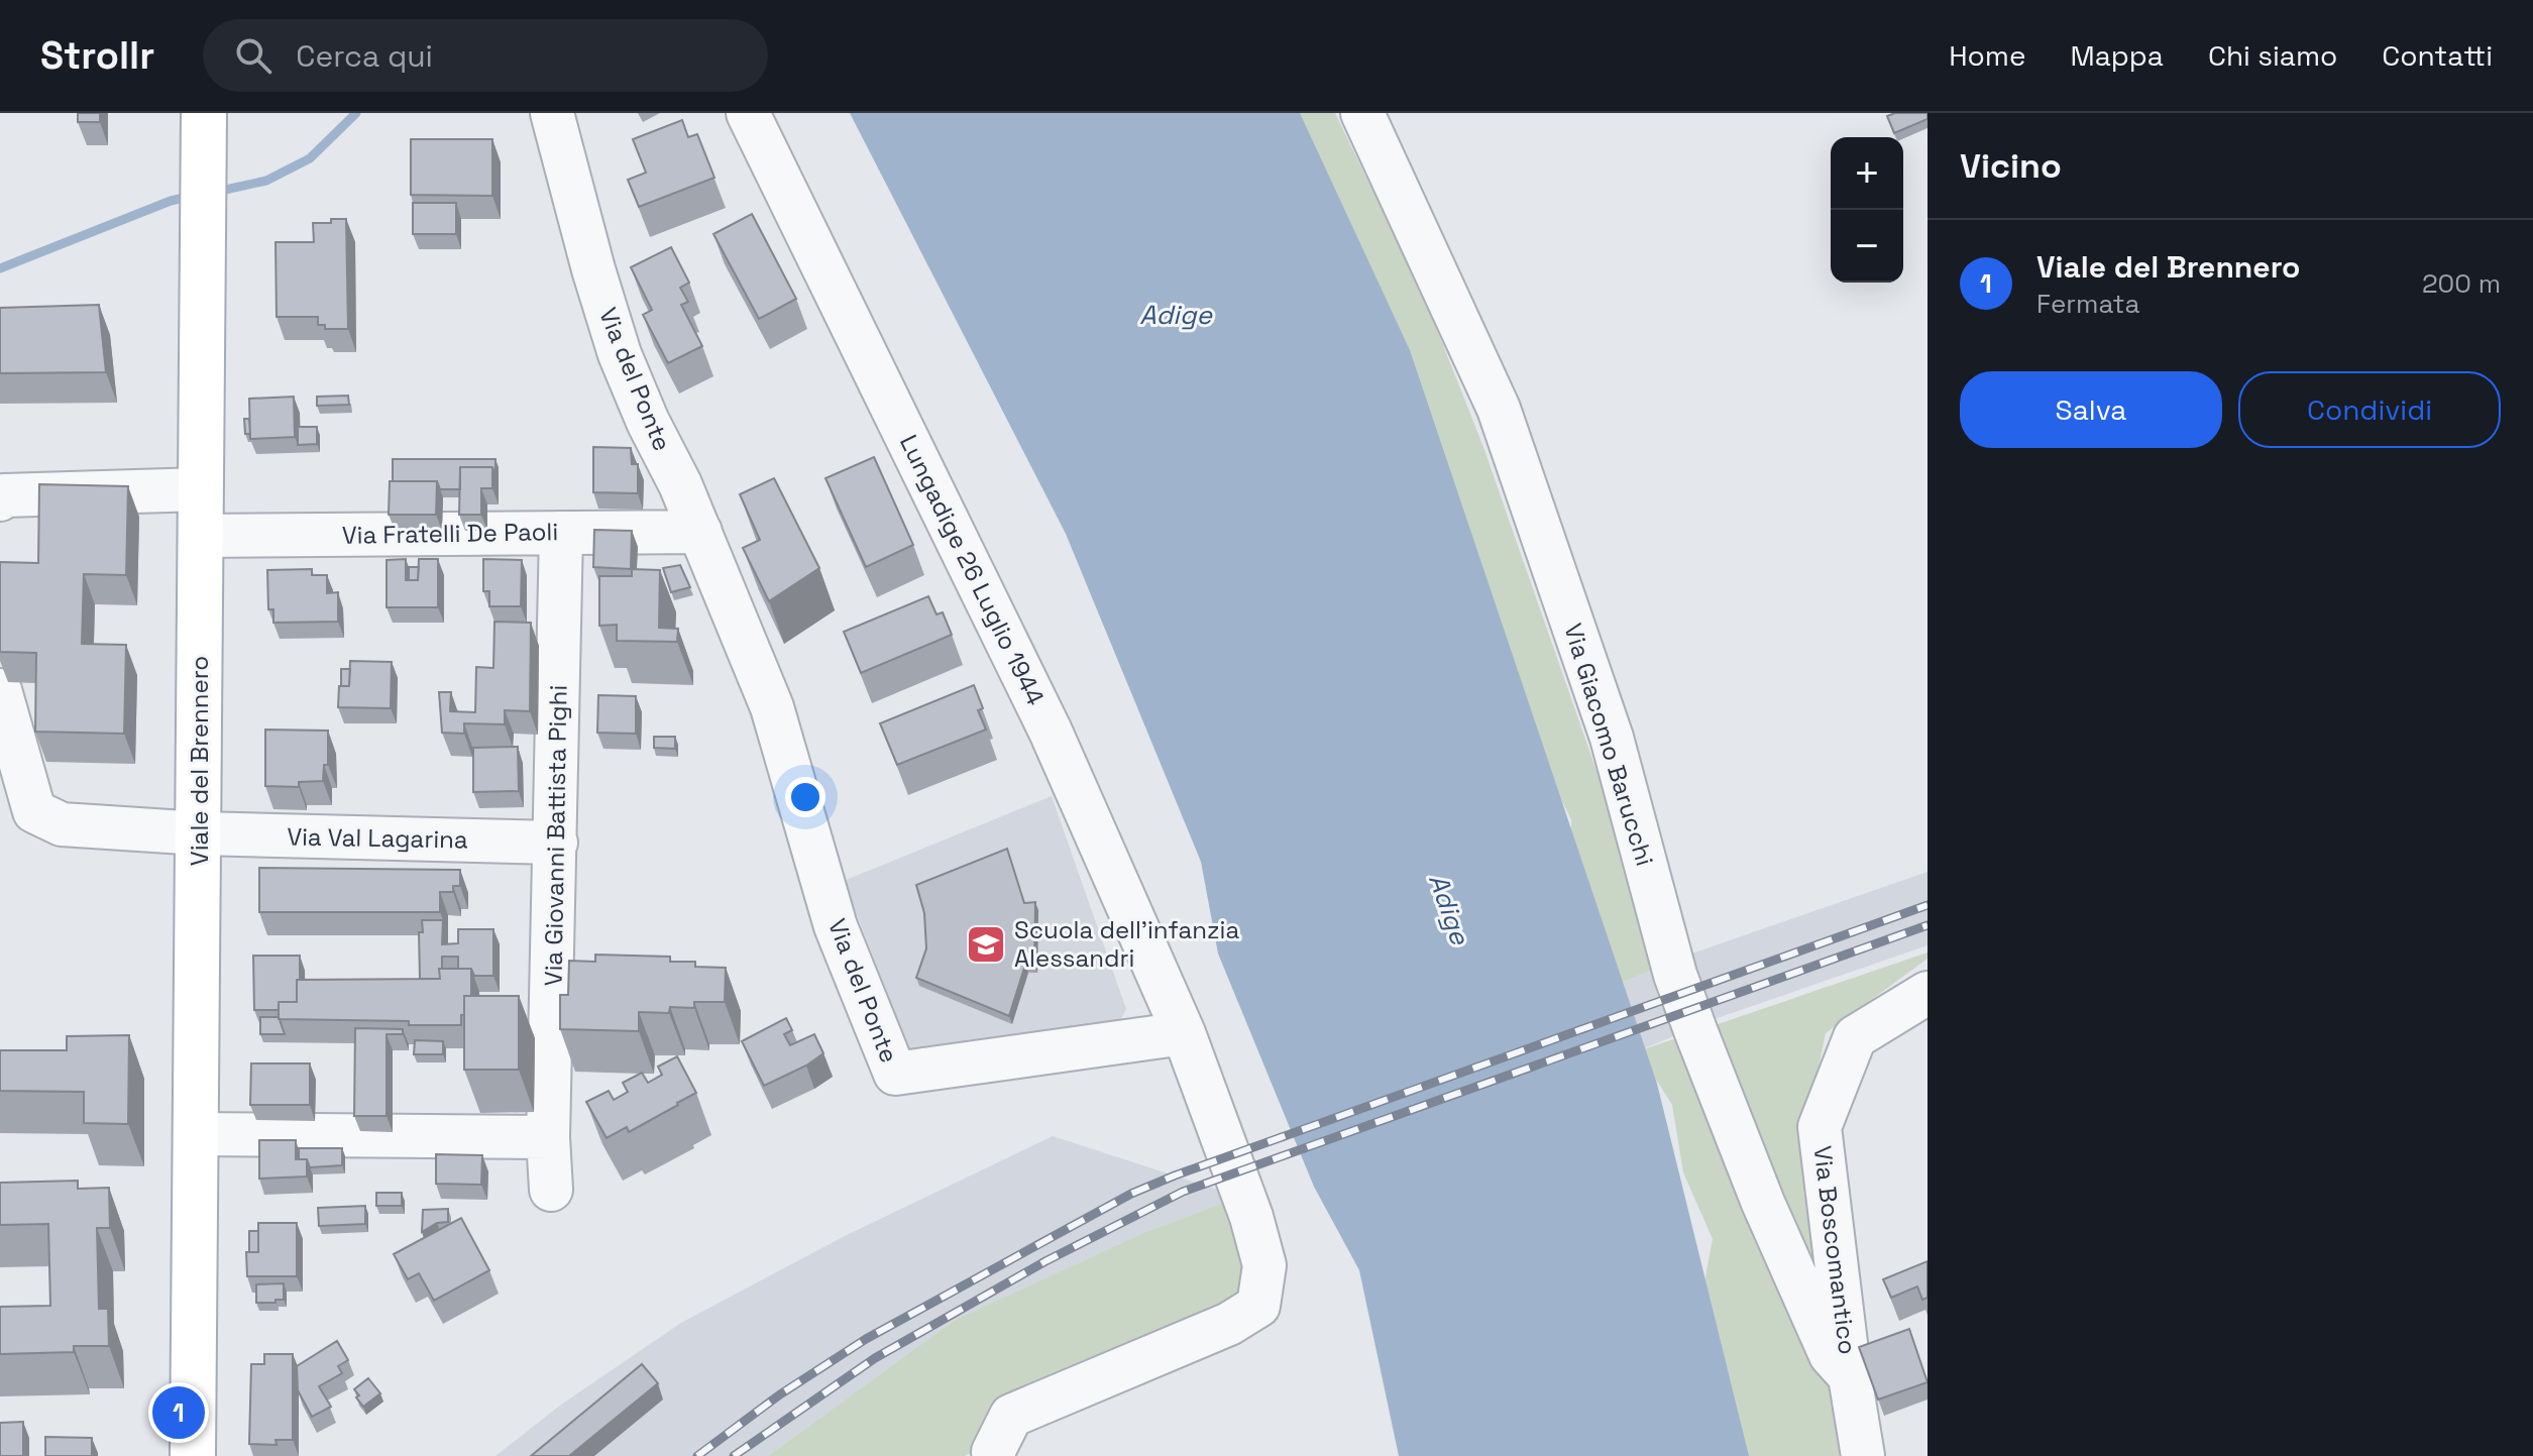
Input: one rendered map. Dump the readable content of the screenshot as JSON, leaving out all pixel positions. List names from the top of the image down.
{
  "streets": {
    "main road": ["Viale del Brennero"],
    "street": [
      "Via del Ponte",
      "Via Fratelli De Paoli",
      "Lungadige 26 Luglio 1944",
      "Via Giacomo Barucchi",
      "Via Giovanni Battista Pighi",
      "Via Val Lagarina",
      "Via Boscomantico"
    ]
  },
  "crossings": [
    ["Via del Ponte", "Via Fratelli De Paoli"],
    ["Via del Ponte", "Lungadige 26 Luglio 1944"],
    ["Via Fratelli De Paoli", "Viale del Brennero"],
    ["Via Fratelli De Paoli", "Via Giovanni Battista Pighi"],
    ["Via Giacomo Barucchi", "Via Boscomantico"],
    ["Viale del Brennero", "Via Val Lagarina"],
    ["Via Giovanni Battista Pighi", "Via Val Lagarina"]
  ],
  "water": ["Adige"],
  "places": {
    "school or university": ["Scuola dell'infanzia Alessandri"]
  },
  "page": {
    "header": "Strollr",
    "search": "Cerca qui",
    "nav": [
      "Home",
      "Mappa",
      "Chi siamo",
      "Contatti"
    ],
    "heading": "Vicino",
    "map_buttons": ["+", "−"],
    "list": [
      {
        "mark": "1",
        "name": "Viale del Brennero",
        "note": "Fermata",
        "value": "200 m"
      }
    ],
    "buttons": ["Salva", "Condividi"],
    "pins": "1"
  }
}
